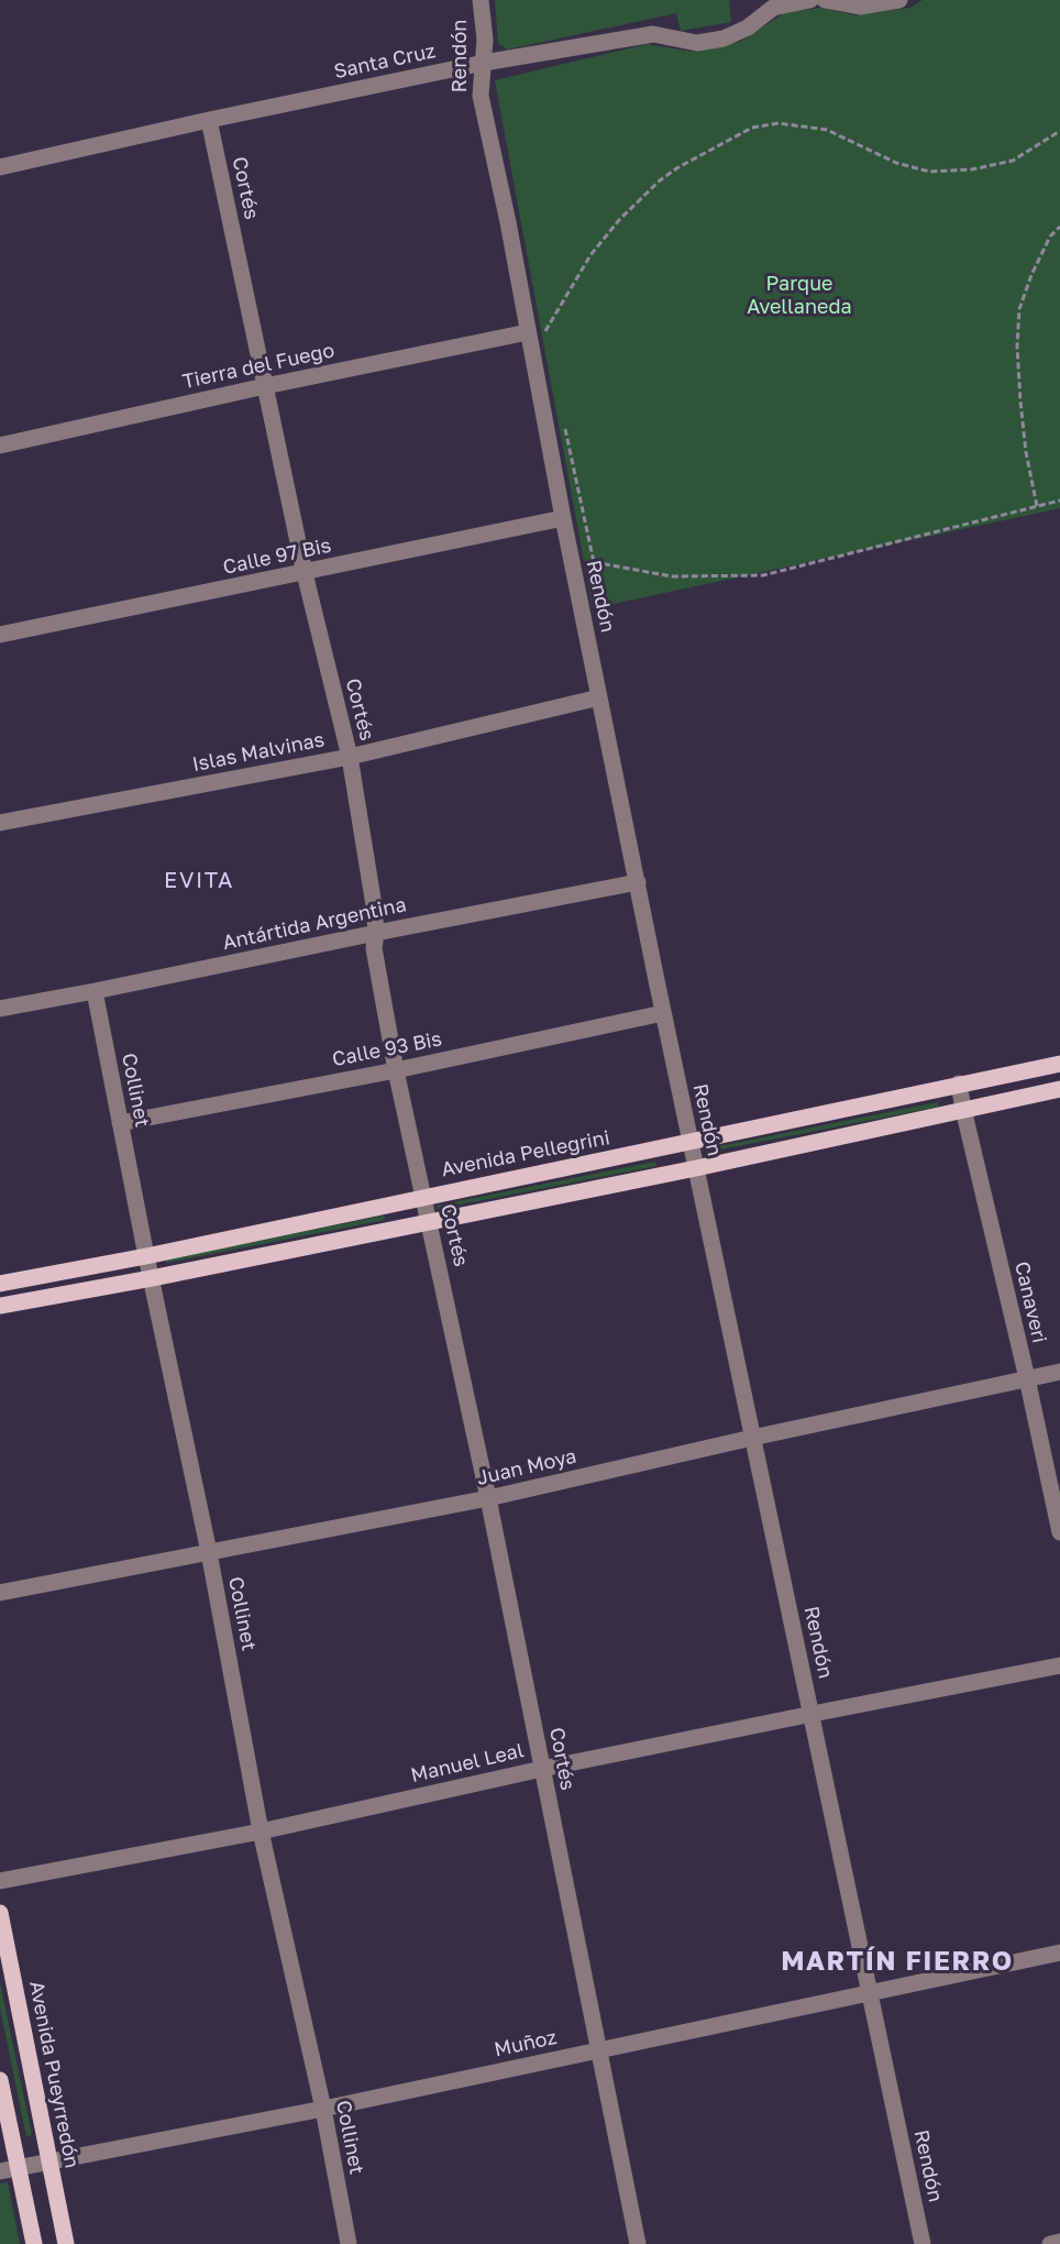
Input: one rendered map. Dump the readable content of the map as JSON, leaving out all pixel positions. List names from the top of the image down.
{
  "streets": {
    "main road": ["Avenida Pellegrini", "Avenida Pueyrredón"],
    "street": [
      "Rendón",
      "Santa Cruz",
      "Cortés",
      "Tierra del Fuego",
      "Calle 97 Bis",
      "Islas Malvinas",
      "Antártida Argentina",
      "Calle 93 Bis",
      "Collinet",
      "Canaveri",
      "Juan Moya",
      "Manuel Leal",
      "Muñoz"
    ]
  },
  "crossings": [
    ["Rendón", "Santa Cruz"],
    ["Rendón", "Tierra del Fuego"],
    ["Rendón", "Calle 97 Bis"],
    ["Rendón", "Islas Malvinas"],
    ["Rendón", "Antártida Argentina"],
    ["Rendón", "Calle 93 Bis"],
    ["Rendón", "Avenida Pellegrini"],
    ["Rendón", "Juan Moya"],
    ["Rendón", "Manuel Leal"],
    ["Rendón", "Muñoz"],
    ["Santa Cruz", "Cortés"],
    ["Cortés", "Tierra del Fuego"],
    ["Cortés", "Calle 97 Bis"],
    ["Cortés", "Islas Malvinas"],
    ["Cortés", "Antártida Argentina"],
    ["Cortés", "Calle 93 Bis"],
    ["Cortés", "Avenida Pellegrini"],
    ["Cortés", "Juan Moya"],
    ["Cortés", "Manuel Leal"],
    ["Cortés", "Muñoz"],
    ["Antártida Argentina", "Collinet"],
    ["Calle 93 Bis", "Collinet"],
    ["Collinet", "Avenida Pellegrini"],
    ["Collinet", "Juan Moya"],
    ["Collinet", "Manuel Leal"],
    ["Collinet", "Muñoz"],
    ["Avenida Pellegrini", "Canaveri"],
    ["Canaveri", "Juan Moya"],
    ["Muñoz", "Avenida Pueyrredón"]
  ],
  "districts": ["EVITA", "MARTÍN FIERRO"],
  "parks": ["Parque Avellaneda"]
}
